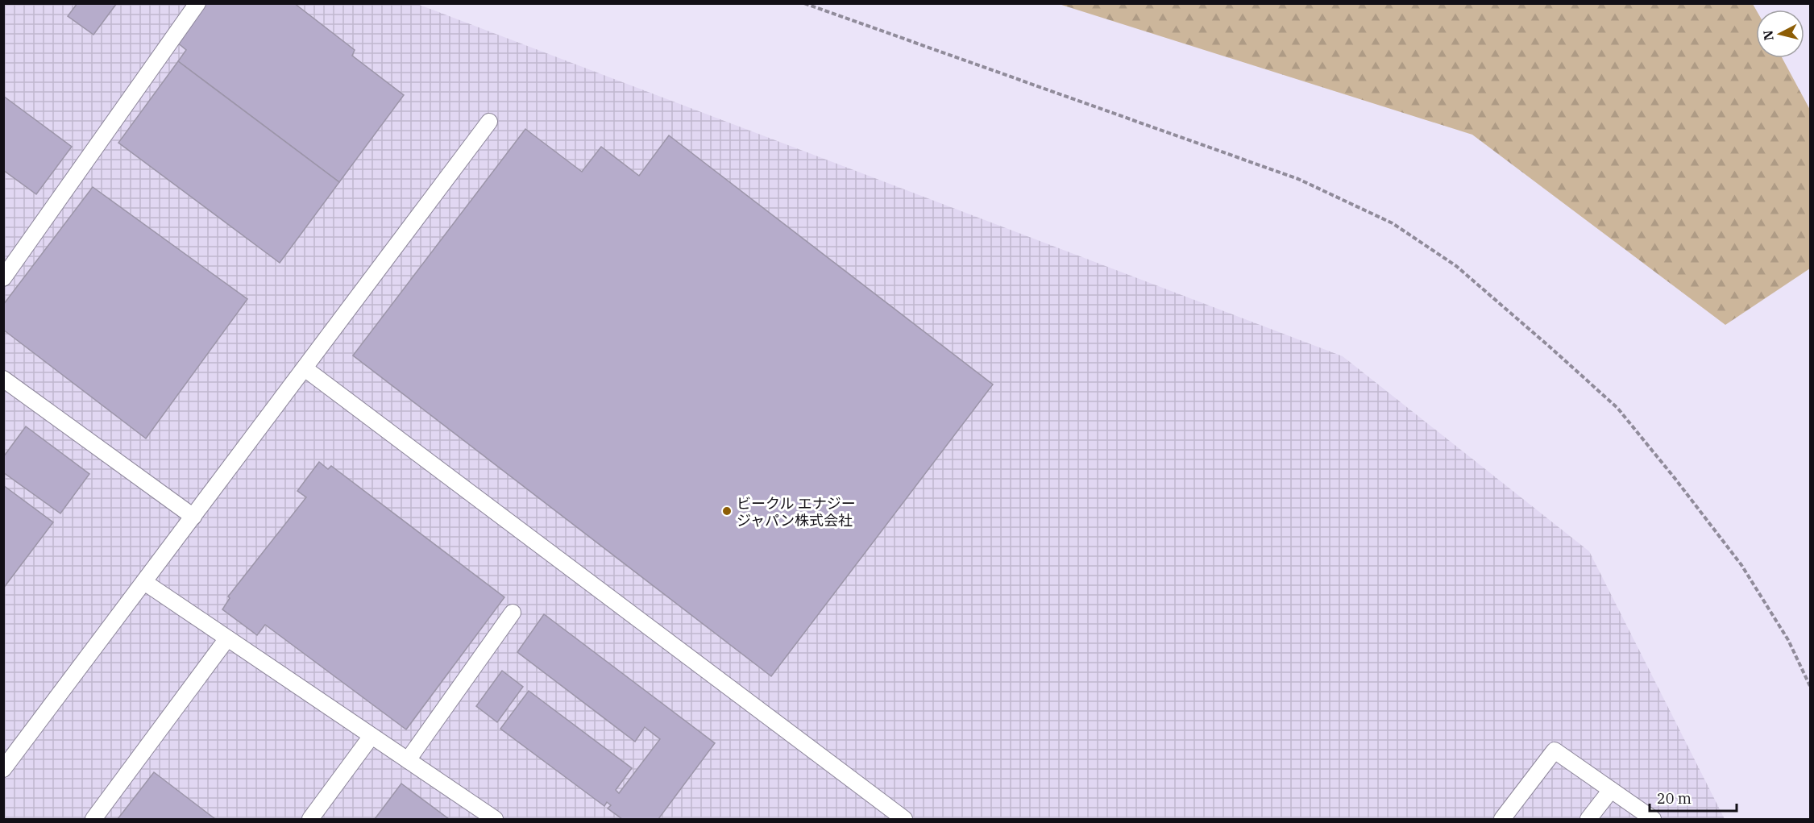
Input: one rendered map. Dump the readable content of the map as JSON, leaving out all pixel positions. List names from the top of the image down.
{
  "places": ["ビークル エナジー ジャパン株式会社"],
  "scale_bar": "20 m",
  "north": "left"
}
